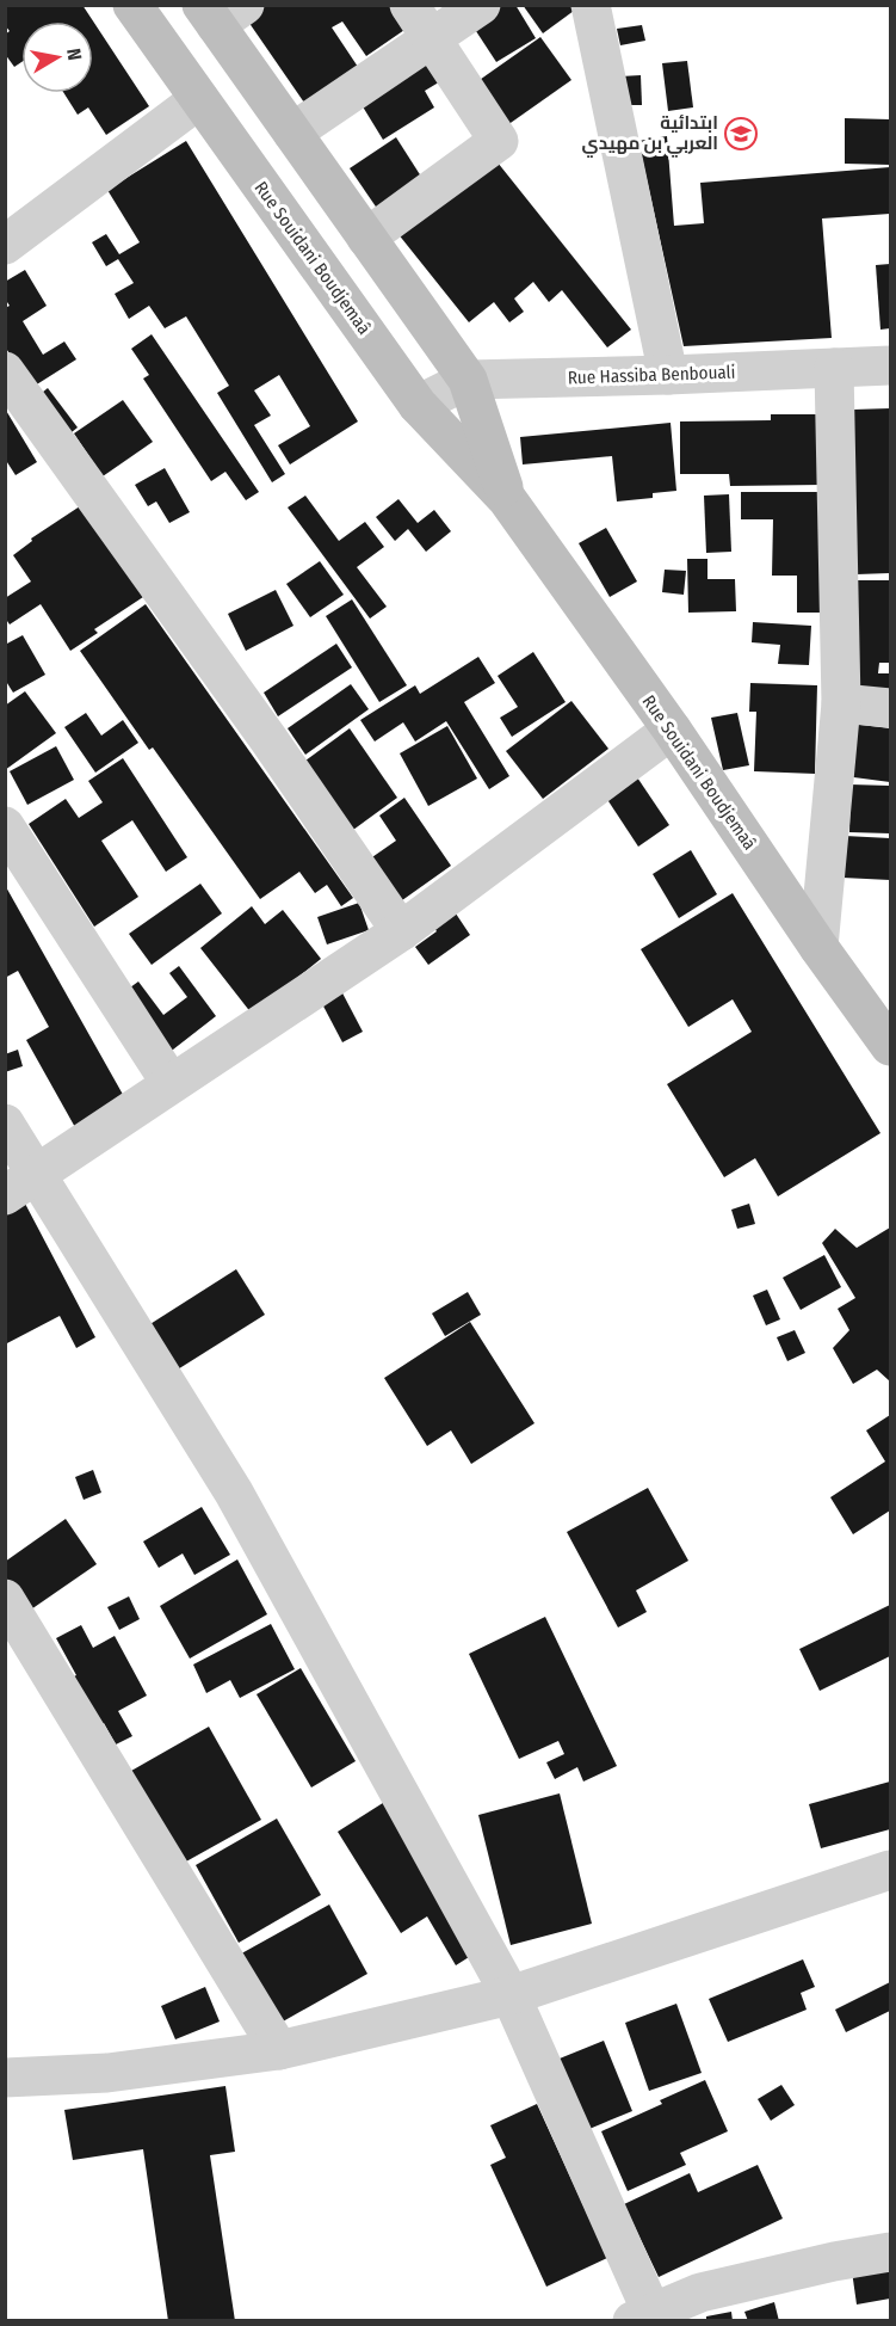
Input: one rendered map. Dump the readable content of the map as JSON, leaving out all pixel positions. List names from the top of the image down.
{
  "streets": {
    "main road": ["Rue Souidani Boudjemaâ"],
    "street": ["Rue Hassiba Benbouali"]
  },
  "crossings": [
    ["Rue Souidani Boudjemaâ", "Rue Hassiba Benbouali"]
  ],
  "places": {
    "school or university": ["ابتدائية العربي بن مهيدي"]
  },
  "north": "right"
}
